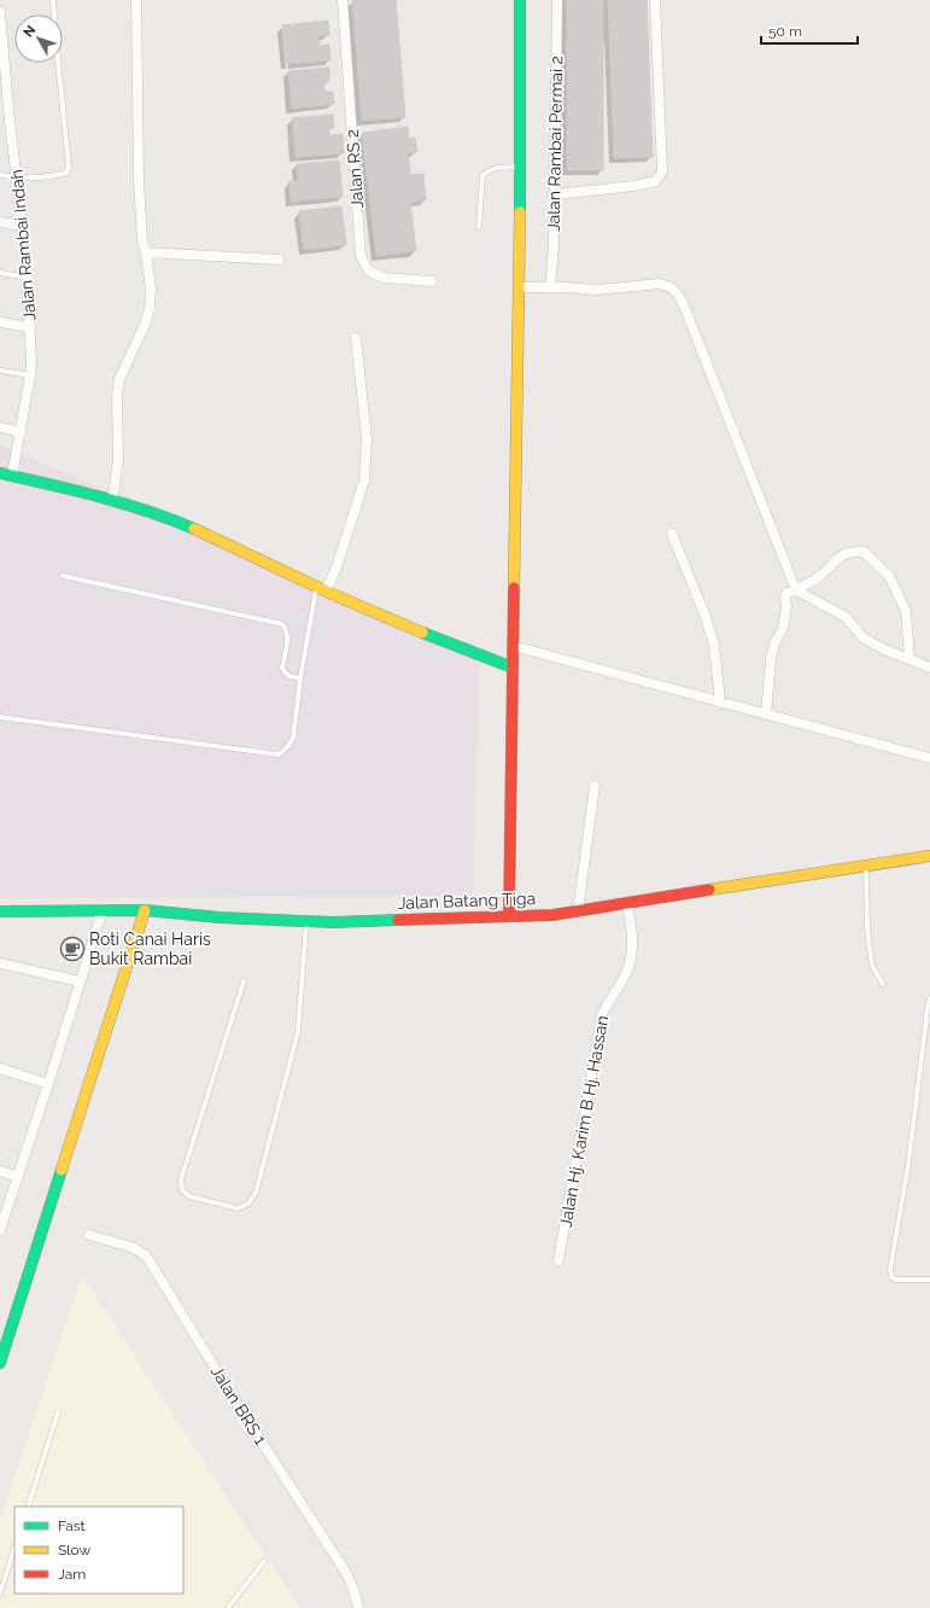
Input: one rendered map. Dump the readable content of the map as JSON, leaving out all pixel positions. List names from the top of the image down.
{
  "streets": {
    "street": [
      "Jalan Rambai Permai 2",
      "Jalan RS 2",
      "Jalan Rambai Indah",
      "Jalan Batang Tiga",
      "Jalan Hj. Karim B Hj. Hassan",
      "Jalan BRS 1"
    ]
  },
  "crossings": [
    ["Jalan Batang Tiga", "Jalan Hj. Karim B Hj. Hassan"]
  ],
  "places": {
    "cafe": ["Roti Canai Haris Bukit Rambai"]
  },
  "legend": ["Fast", "Slow", "Jam"],
  "scale_bar": "50 m",
  "north": "top left"
}
